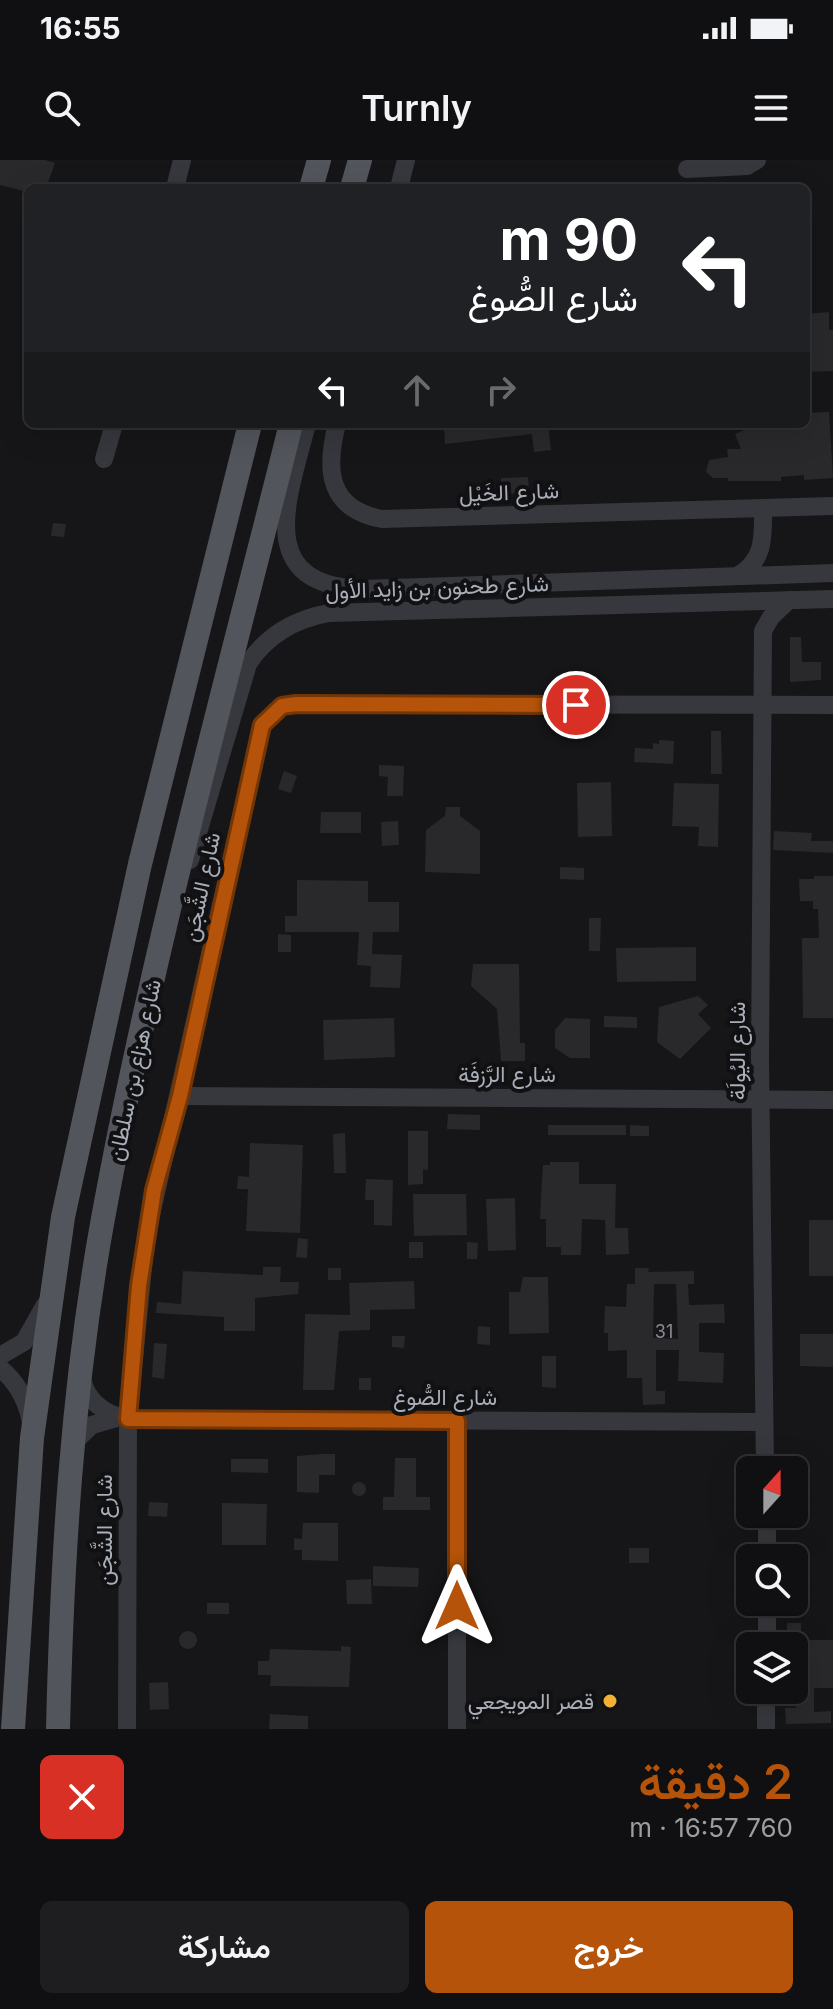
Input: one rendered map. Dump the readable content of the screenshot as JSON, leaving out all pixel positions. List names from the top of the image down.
{
  "streets": {
    "main road": ["شارع هزاع بن سلطان"],
    "street": [
      "شارع الخَيْل",
      "شارع طحنون بن زايد الأول",
      "شارع الشَّجَن",
      "شارع اليُولَة",
      "شارع الرَّزفَة",
      "شارع الصُّوغ"
    ]
  },
  "crossings": [
    ["شارع طحنون بن زايد الأول", "شارع هزاع بن سلطان"],
    ["شارع الشَّجَن", "شارع اليُولَة"],
    ["شارع الشَّجَن", "شارع الرَّزفَة"],
    ["شارع الشَّجَن", "شارع الصُّوغ"],
    ["شارع اليُولَة", "شارع الرَّزفَة"],
    ["شارع اليُولَة", "شارع الصُّوغ"],
    ["شارع هزاع بن سلطان", "شارع الصُّوغ"]
  ],
  "places": ["قصر المويجعي"],
  "house_numbers": ["31"],
  "north": "top",
  "page": {
    "status": "16:55",
    "header": "Turnly",
    "turn": ["90 m", "شارع الصُّوغ"],
    "heading": ["2 دقيقة", "760 m · 16:57"],
    "buttons": ["خروج", "مشاركة"]
  }
}
